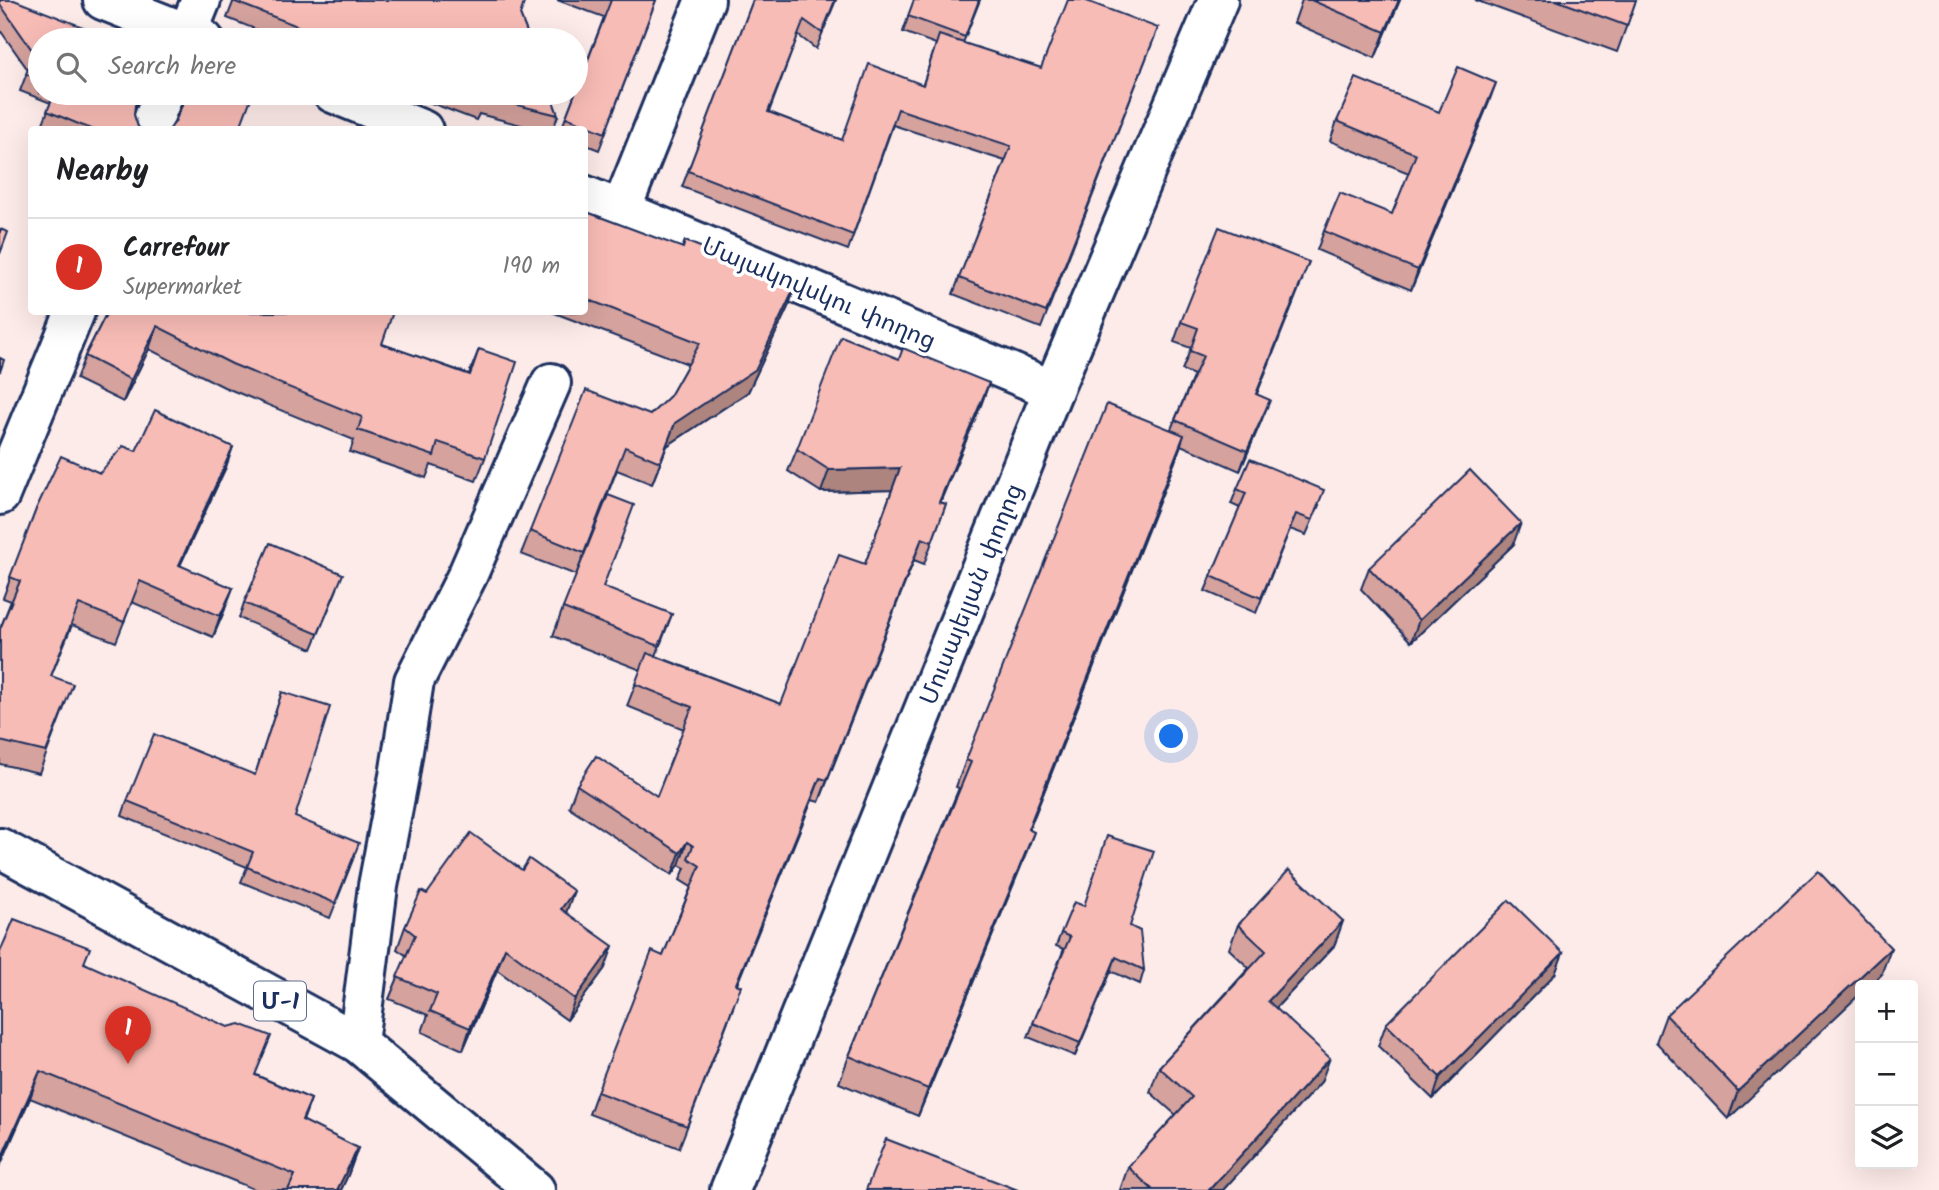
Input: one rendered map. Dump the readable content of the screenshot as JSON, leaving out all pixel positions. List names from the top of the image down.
{
  "streets": {
    "main road": ["Մայակովսկու փողոց", "Մուսայելյան փողոց", "Մ-1"]
  },
  "crossings": [
    ["Մայակովսկու փողոց", "Մուսայելյան փողոց"]
  ],
  "page": {
    "search": "Search here",
    "heading": "Nearby",
    "list": [
      {
        "mark": "1",
        "name": "Carrefour",
        "note": "Supermarket",
        "value": "190 m"
      }
    ],
    "map_buttons": ["+", "−"],
    "pins": "1"
  }
}
